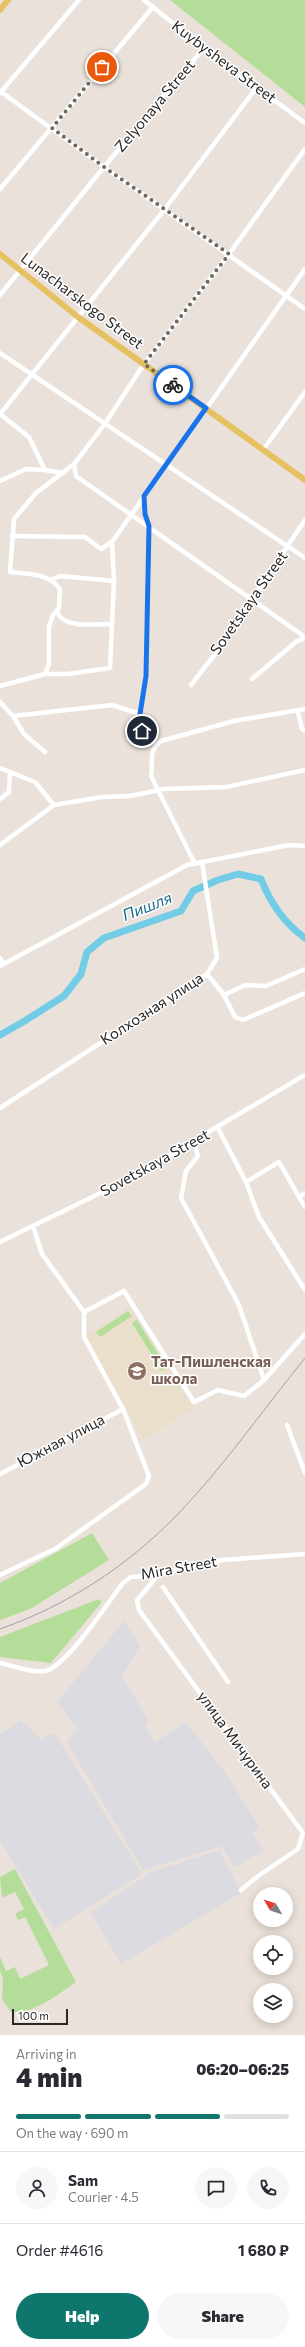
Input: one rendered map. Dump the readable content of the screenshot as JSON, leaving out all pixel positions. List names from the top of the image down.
{
  "streets": {
    "main road": ["Lunacharskogo Street"],
    "street": [
      "Kuybysheva Street",
      "Zelyonaya Street",
      "Sovetskaya Street",
      "Колхозная улица",
      "Южная улица",
      "Mira Street",
      "улица Мичурина"
    ]
  },
  "crossings": [
    ["Kuybysheva Street", "Zelyonaya Street"],
    ["Zelyonaya Street", "Lunacharskogo Street"],
    ["Mira Street", "улица Мичурина"]
  ],
  "water": ["Пишля"],
  "places": {
    "school or university": ["Тат-Пишленская школа"]
  },
  "scale_bar": "100 m",
  "north": "top left",
  "page": {
    "scale": "100 m",
    "heading": ["4 min", "Arriving in", "06:20–06:25"],
    "panel": [
      "Sam",
      "Courier · 4.5",
      "Order #4616",
      "1 680 ₽"
    ],
    "bar": "On the way · 690 m",
    "buttons": ["Help", "Share"]
  }
}
